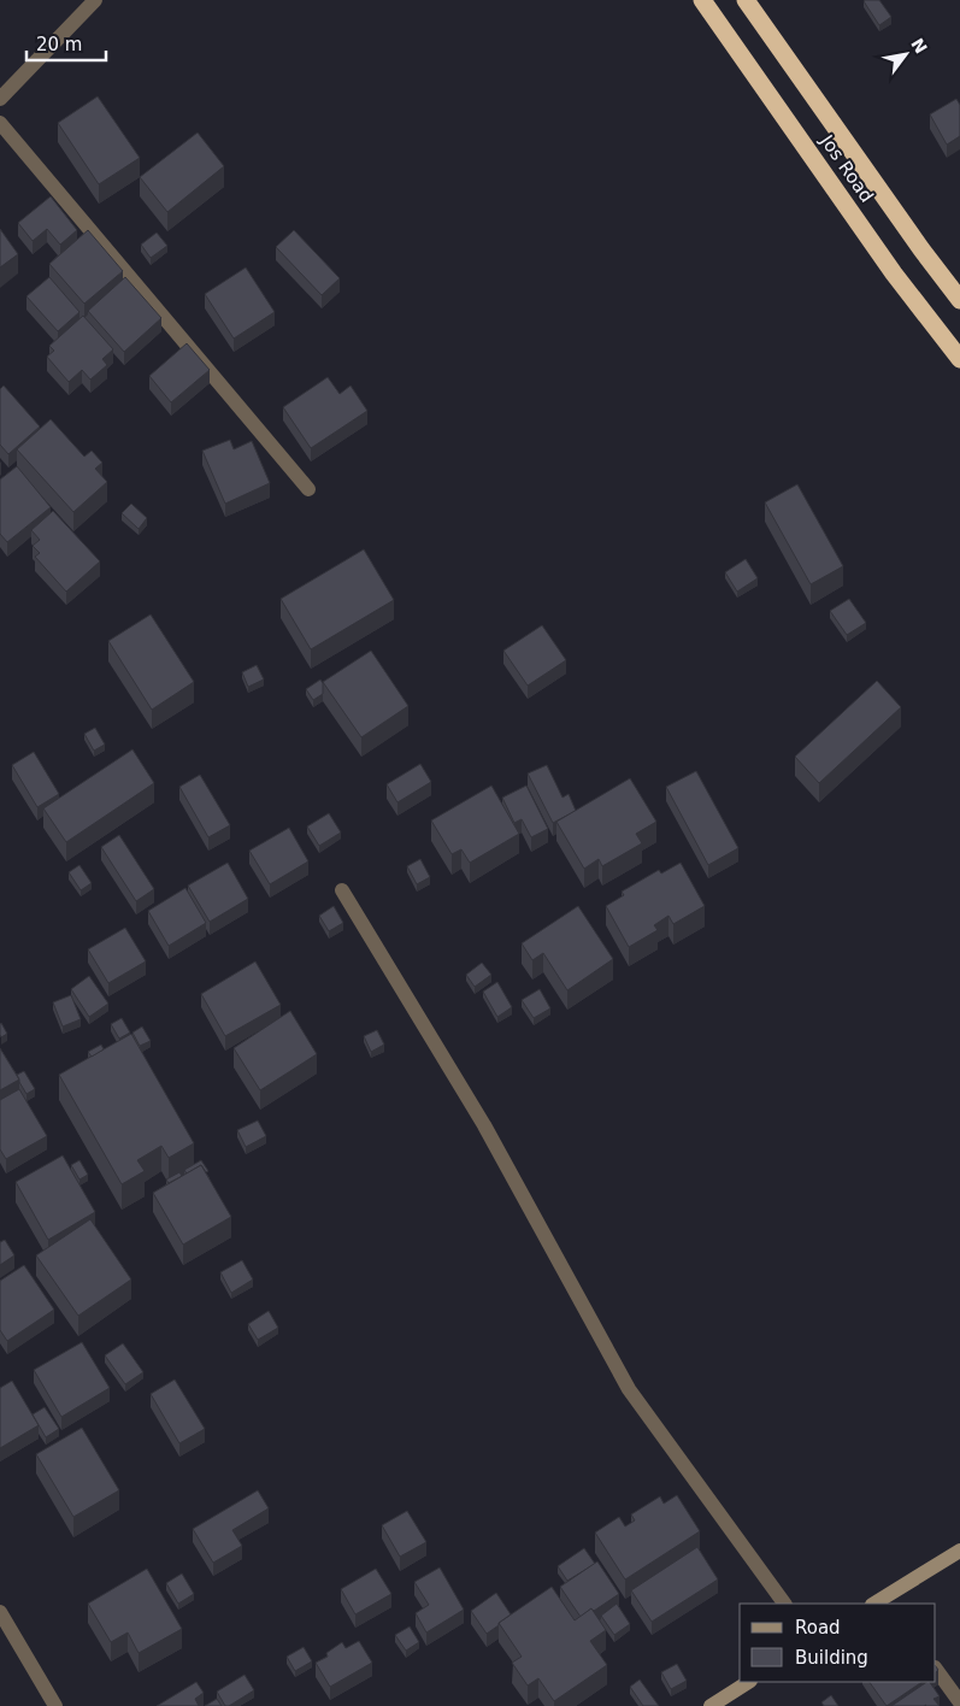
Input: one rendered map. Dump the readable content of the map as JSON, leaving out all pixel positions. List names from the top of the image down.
{
  "streets": {
    "highway": ["Jos Road"]
  },
  "legend": ["Road", "Building"],
  "scale_bar": "20 m",
  "north": "top right"
}
